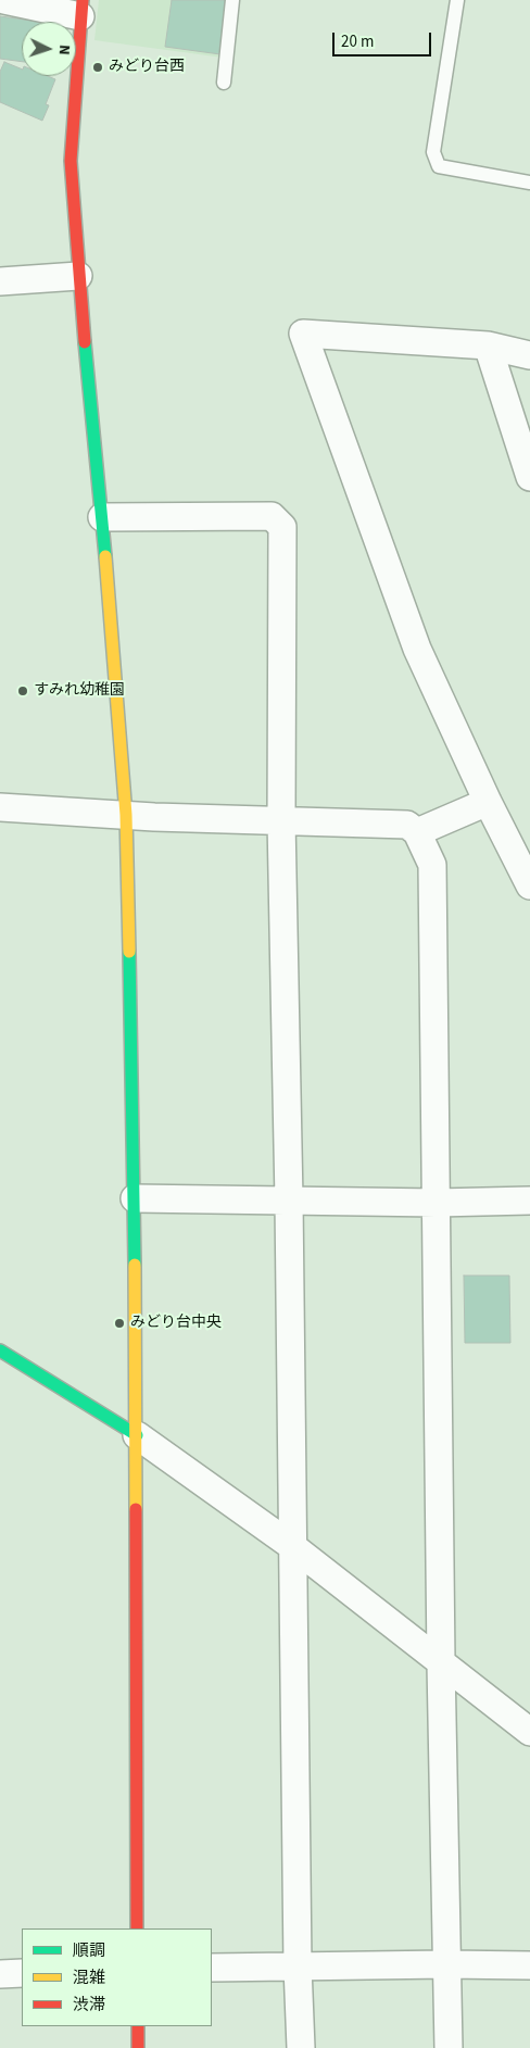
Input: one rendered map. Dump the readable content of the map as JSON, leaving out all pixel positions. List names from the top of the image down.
{
  "places": ["みどり台西", "すみれ幼稚園", "みどり台中央"],
  "legend": ["順調", "混雑", "渋滞"],
  "scale_bar": "20 m",
  "north": "right"
}
